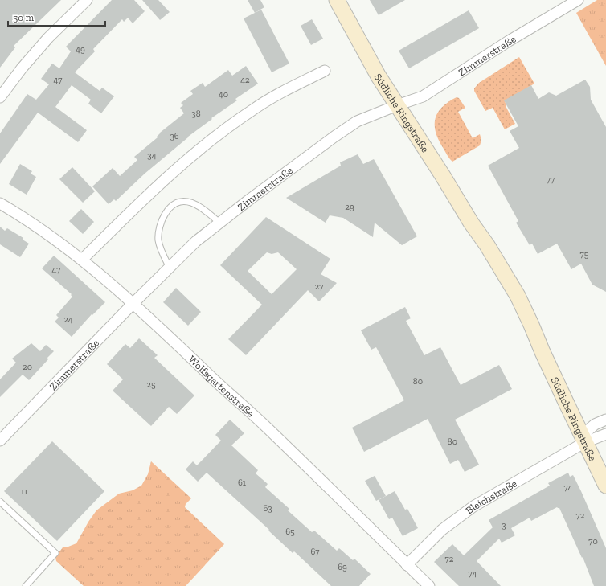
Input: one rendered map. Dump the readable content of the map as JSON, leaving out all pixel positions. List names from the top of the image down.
{
  "streets": {
    "main road": ["Südliche Ringstraße"],
    "street": ["Zimmerstraße", "Wolfsgartenstraße", "Bleichstraße"]
  },
  "crossings": [
    ["Zimmerstraße", "Südliche Ringstraße"],
    ["Zimmerstraße", "Wolfsgartenstraße"],
    ["Südliche Ringstraße", "Bleichstraße"],
    ["Wolfsgartenstraße", "Bleichstraße"]
  ],
  "house_numbers": [
    "49",
    "47",
    "42",
    "40",
    "38",
    "36",
    "34",
    "77",
    "29",
    "75",
    "47",
    "27",
    "24",
    "20",
    "80",
    "25",
    "80",
    "61",
    "74",
    "11",
    "63",
    "72",
    "3",
    "65",
    "70",
    "67",
    "72",
    "69",
    "74"
  ],
  "scale_bar": "50 m"
}
